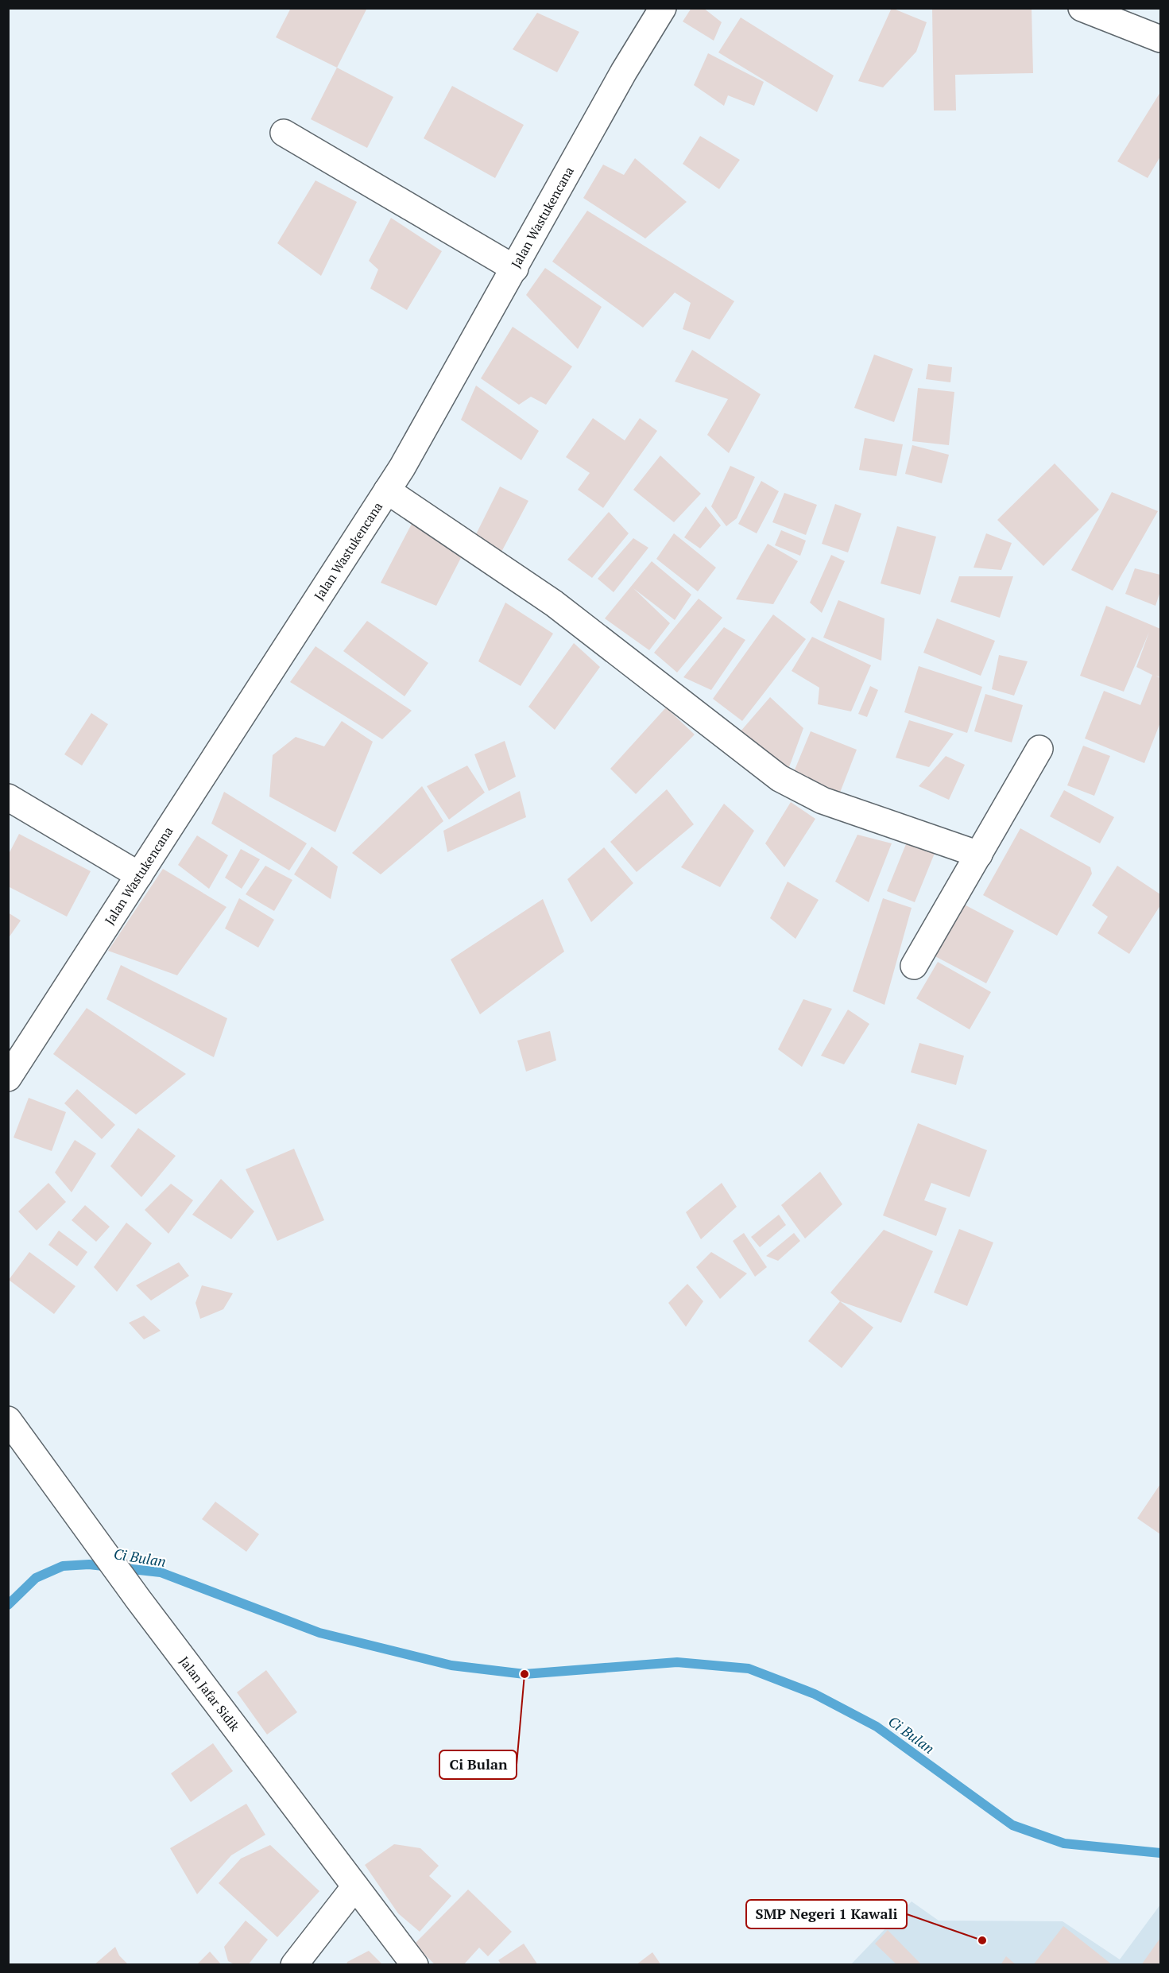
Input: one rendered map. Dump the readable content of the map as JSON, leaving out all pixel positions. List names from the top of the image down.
{
  "streets": {
    "street": ["Jalan Wastukencana", "Jalan Jafar Sidik"]
  },
  "water": ["Ci Bulan"],
  "places": ["Ci Bulan", "SMP Negeri 1 Kawali"]
}
